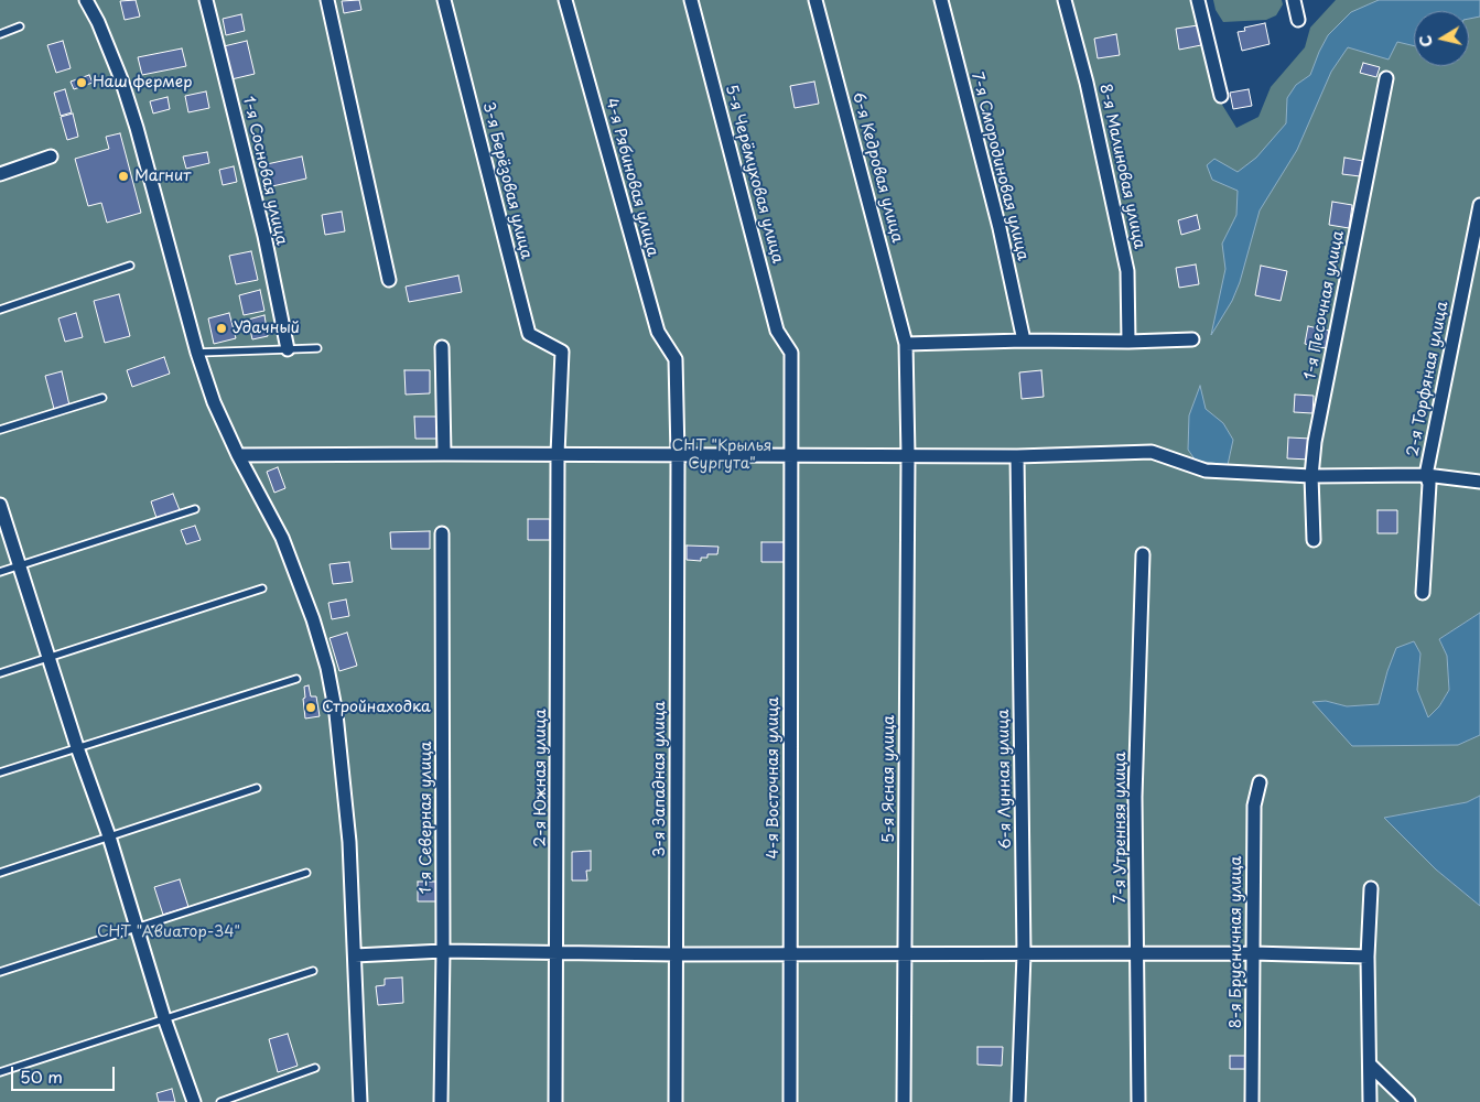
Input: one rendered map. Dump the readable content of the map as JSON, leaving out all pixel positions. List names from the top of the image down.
{
  "streets": {
    "street": [
      "7-я Смородиновая улица",
      "8-я Малиновая улица",
      "6-я Кедровая улица",
      "1-я Сосновая улица",
      "5-я Черёмуховая улица",
      "4-я Рябиновая улица",
      "3-я Берёзовая улица",
      "1-я Песочная улица",
      "2-я Торфяная улица",
      "2-я Южная улица",
      "4-я Восточная улица",
      "3-я Западная улица",
      "5-я Ясная улица",
      "6-я Лунная улица",
      "1-я Северная улица",
      "7-я Утренняя улица",
      "8-я Брусничная улица"
    ]
  },
  "crossings": [
    ["6-я Кедровая улица", "5-я Ясная улица"],
    ["5-я Черёмуховая улица", "4-я Восточная улица"],
    ["4-я Рябиновая улица", "3-я Западная улица"],
    ["3-я Берёзовая улица", "2-я Южная улица"]
  ],
  "parks": ["CНТ \"Крылья Сургута\"", "СНТ \"Авиатор-34\""],
  "places": [
    "Наш фермер",
    "Магнит",
    "Удачный",
    "Стройнаходка"
  ],
  "scale_bar": "50 m",
  "north": "left"
}
